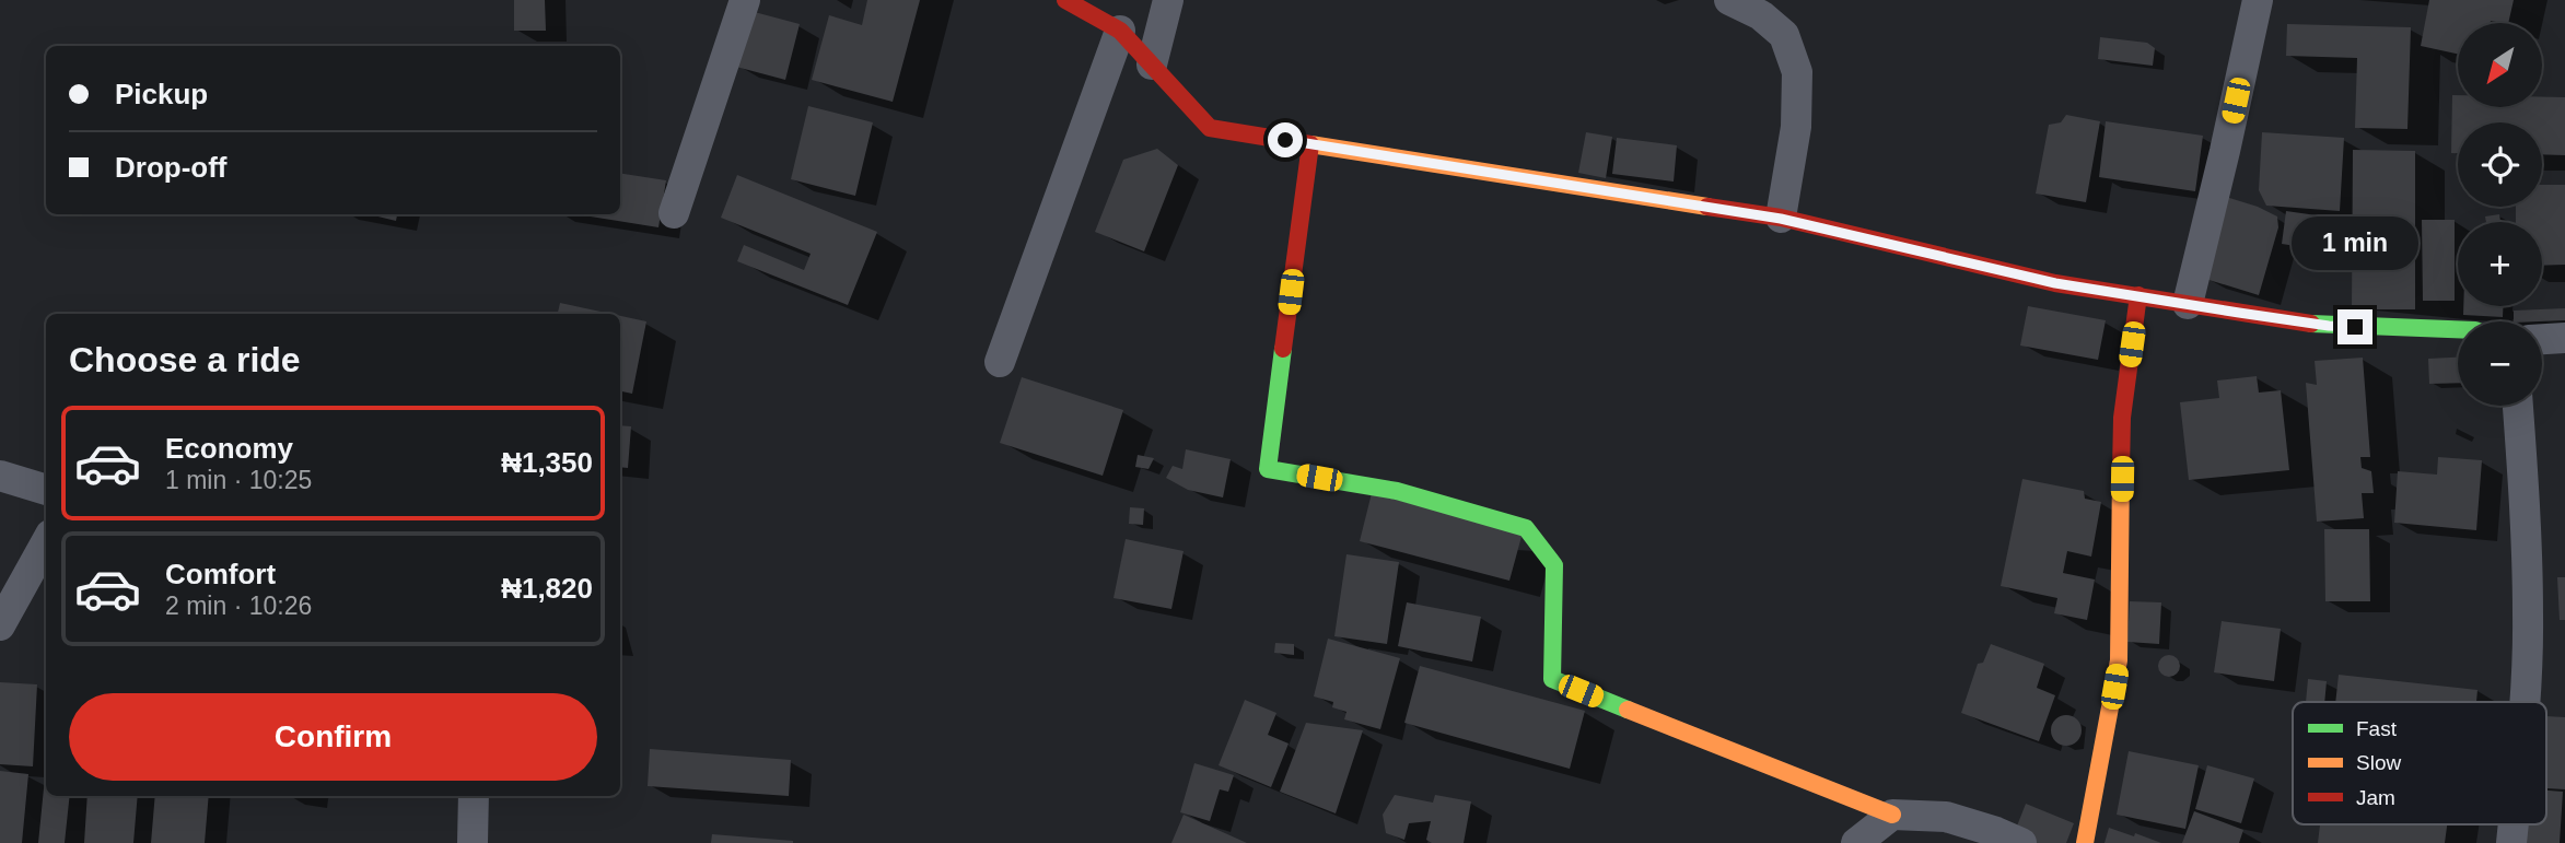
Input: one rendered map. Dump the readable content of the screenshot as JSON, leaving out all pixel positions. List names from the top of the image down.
{
  "legend": ["Fast", "Slow", "Jam"],
  "north": "bottom left",
  "page": {
    "map_buttons": ["+", "−"],
    "banner": ["Pickup", "Drop-off"],
    "bubble": "1 min",
    "heading": "Choose a ride",
    "list": [
      {
        "name": "Economy",
        "note": "1 min · 10:25",
        "value": "₦1,350"
      },
      {
        "name": "Comfort",
        "note": "2 min · 10:26",
        "value": "₦1,820"
      }
    ],
    "buttons": "Confirm"
  }
}
